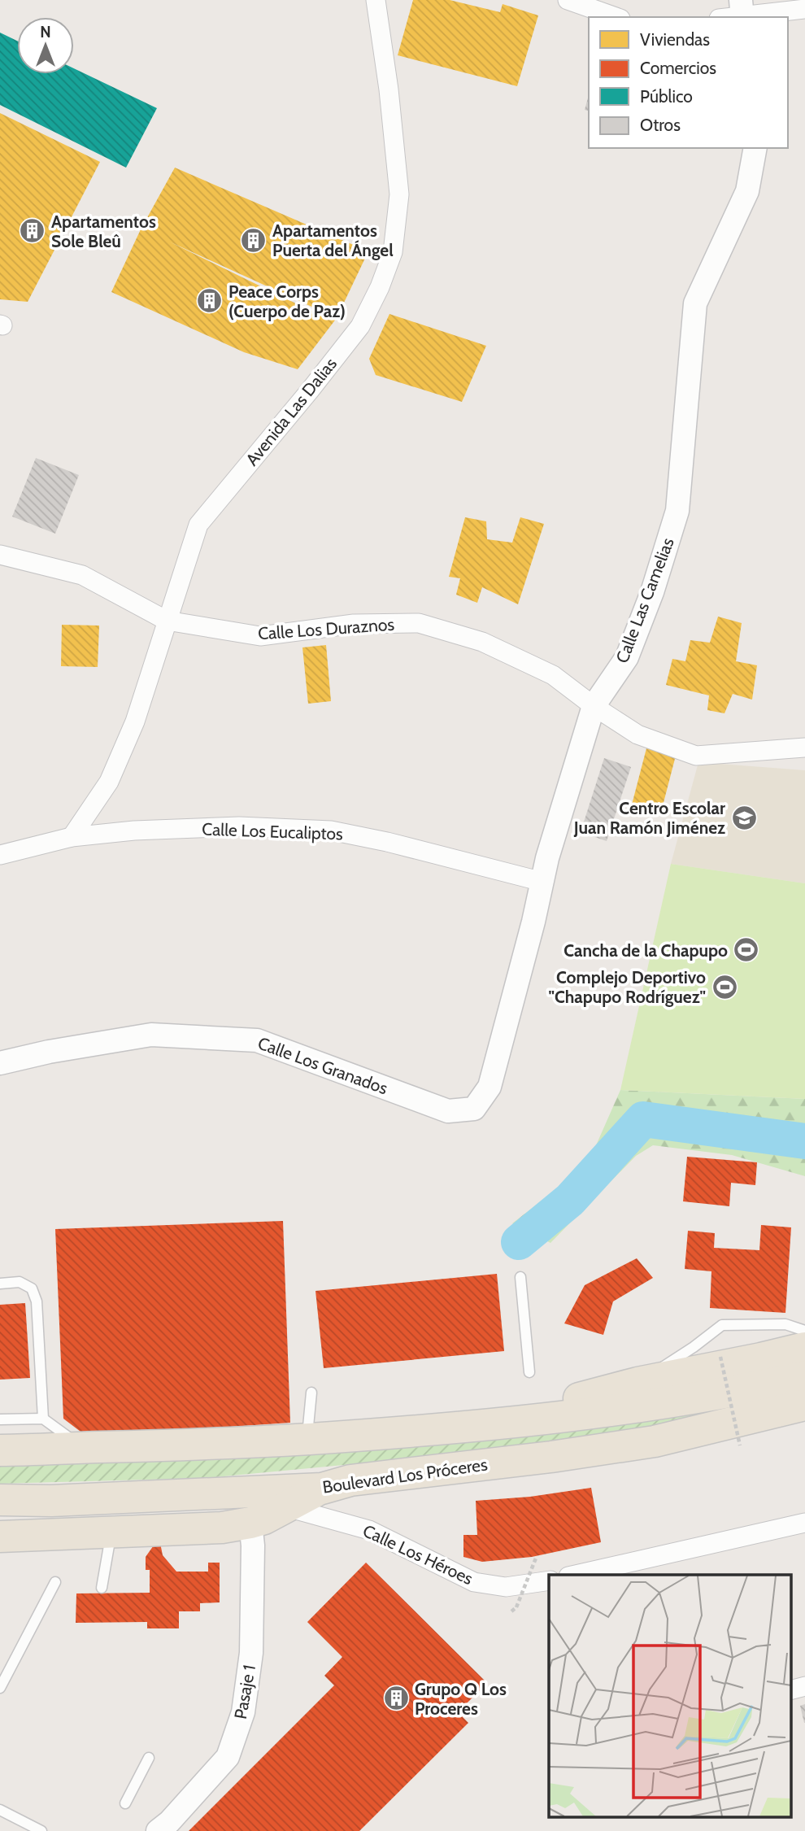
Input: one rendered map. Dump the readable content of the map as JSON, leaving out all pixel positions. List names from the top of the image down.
{
  "streets": {
    "highway": ["Boulevard Los Próceres"],
    "street": [
      "Avenida Las Dalias",
      "Calle Las Camelias",
      "Calle Los Duraznos",
      "Calle Los Eucaliptos",
      "Calle Los Granados",
      "Calle Los Héroes",
      "Pasaje 1"
    ]
  },
  "crossings": [
    ["Avenida Las Dalias", "Calle Los Duraznos"],
    ["Avenida Las Dalias", "Calle Los Eucaliptos"],
    ["Calle Las Camelias", "Calle Los Duraznos"],
    ["Calle Las Camelias", "Calle Los Eucaliptos"],
    ["Calle Las Camelias", "Calle Los Granados"]
  ],
  "places": {
    "building": [
      "Apartamentos Sole Bleû",
      "Apartamentos Puerta del Ángel",
      "Peace Corps (Cuerpo de Paz)",
      "Grupo Q Los Proceres"
    ],
    "school or university": ["Centro Escolar Juan Ramón Jiménez"],
    "sports": ["Cancha de la Chapupo", "Complejo Deportivo \"Chapupo Rodríguez\""]
  },
  "legend": [
    "Viviendas",
    "Comercios",
    "Público",
    "Otros"
  ],
  "north": "top"
}
